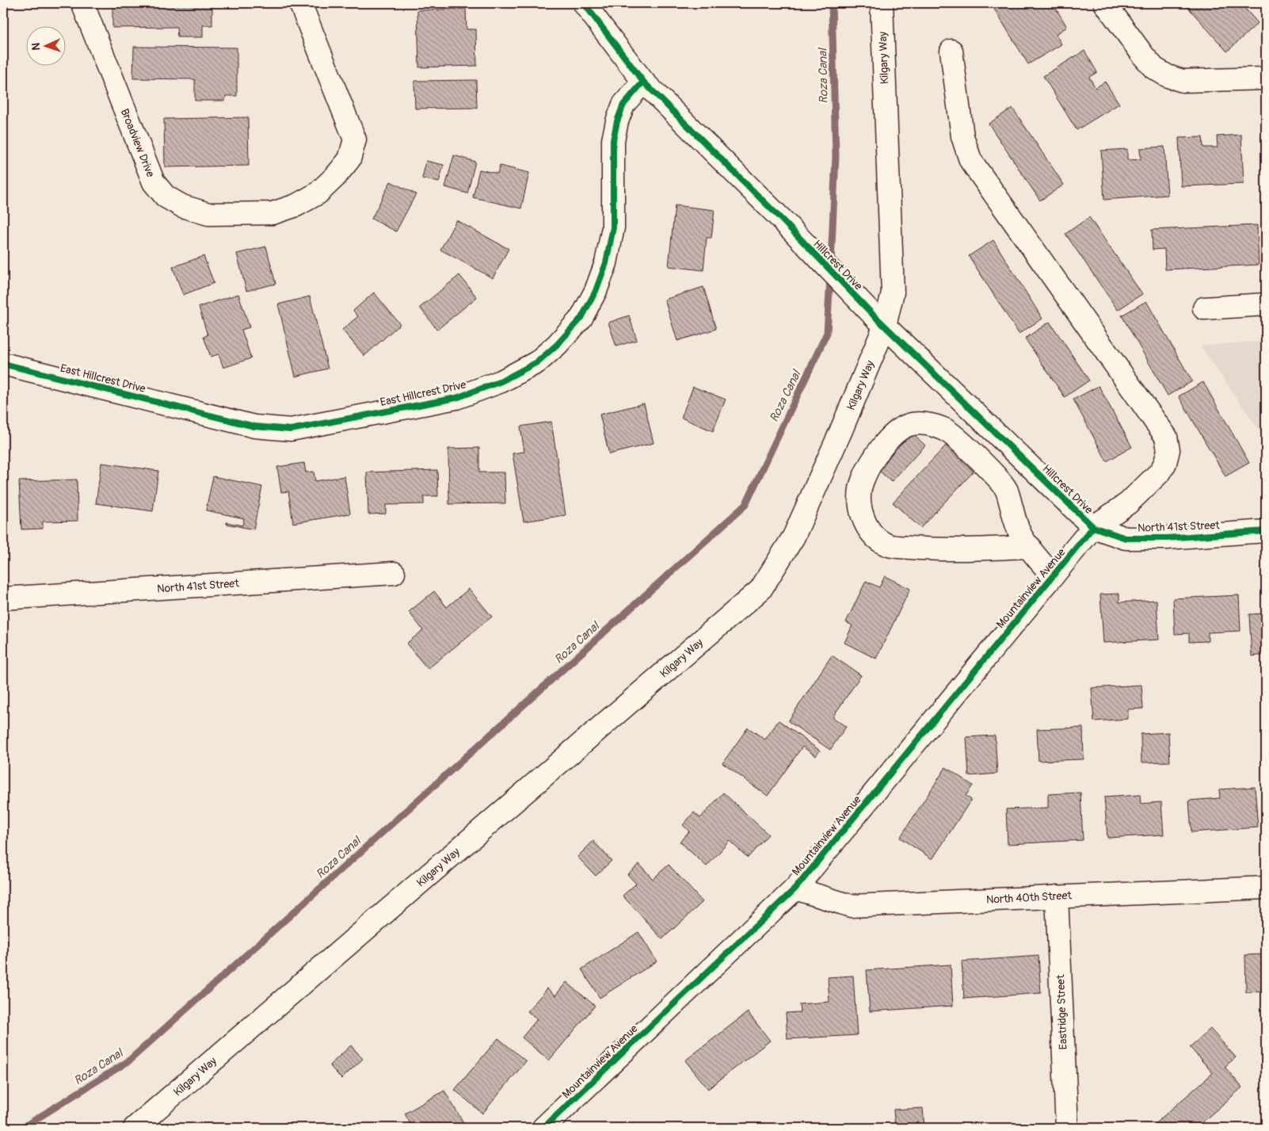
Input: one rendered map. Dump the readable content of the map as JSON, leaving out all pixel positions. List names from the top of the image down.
{
  "streets": {
    "street": [
      "Kilgary Way",
      "Broadview Drive",
      "Hillcrest Drive",
      "East Hillcrest Drive",
      "North 41st Street",
      "Mountainview Avenue",
      "North 40th Street",
      "Eastridge Street"
    ]
  },
  "crossings": [
    ["Kilgary Way", "Hillcrest Drive"],
    ["Hillcrest Drive", "East Hillcrest Drive"],
    ["Hillcrest Drive", "North 41st Street"],
    ["Hillcrest Drive", "Mountainview Avenue"],
    ["North 41st Street", "Mountainview Avenue"],
    ["Mountainview Avenue", "North 40th Street"],
    ["North 40th Street", "Eastridge Street"]
  ],
  "water": ["Roza Canal"],
  "north": "left"
}
